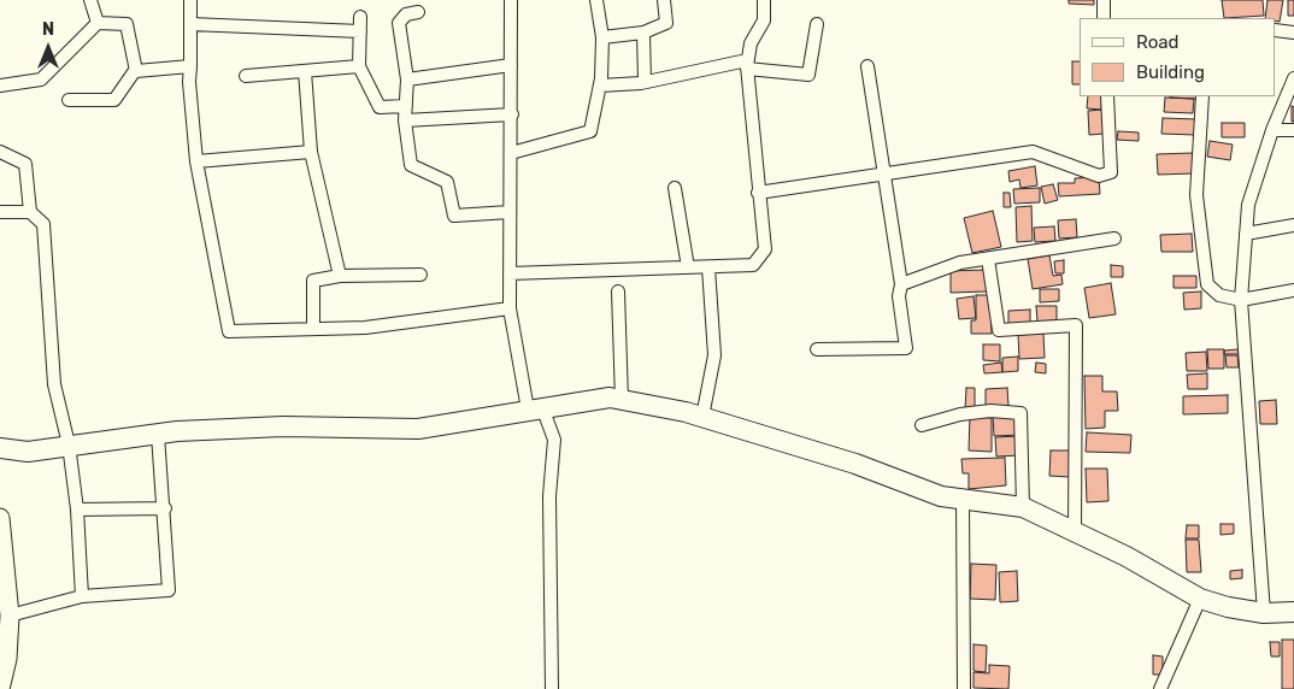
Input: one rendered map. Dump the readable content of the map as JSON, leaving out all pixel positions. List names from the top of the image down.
{
  "legend": ["Road", "Building"],
  "north": "top"
}
